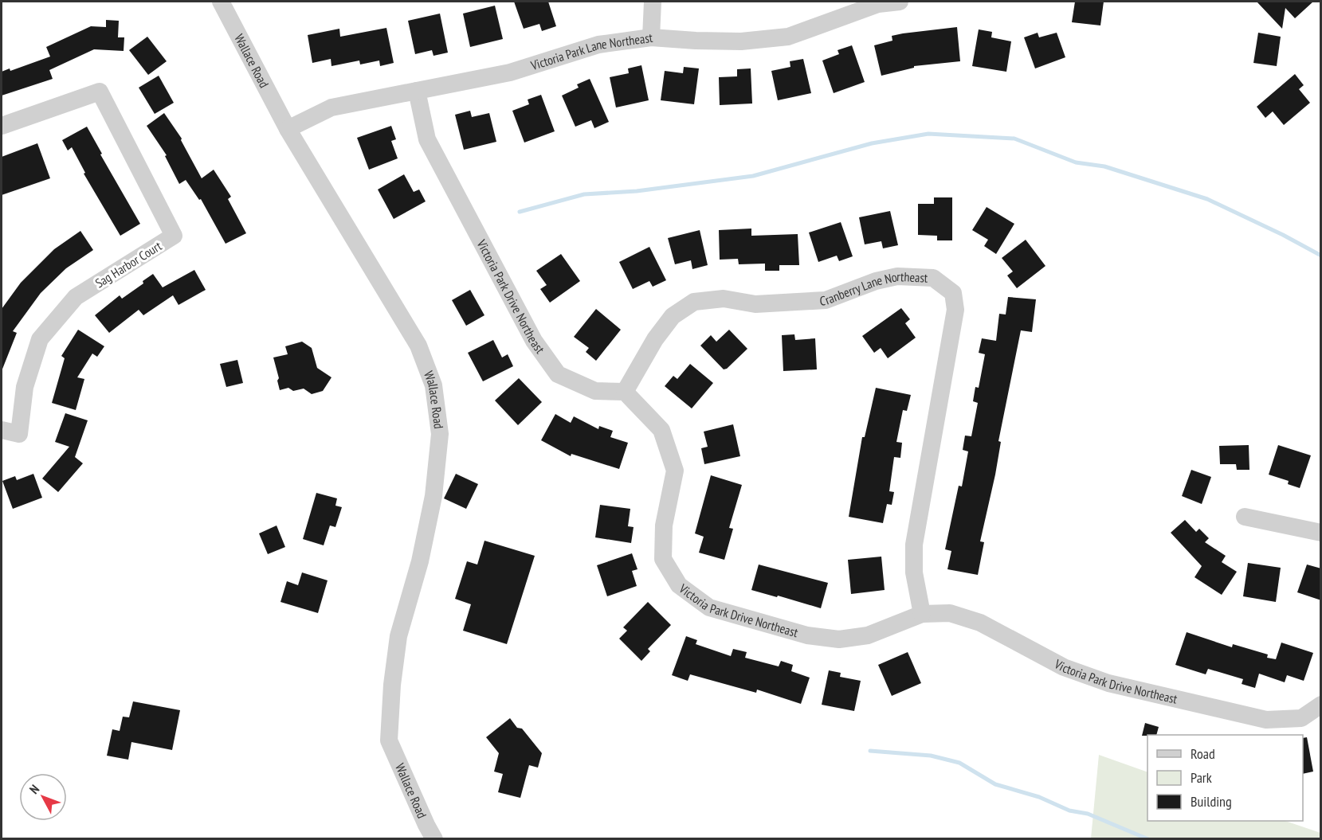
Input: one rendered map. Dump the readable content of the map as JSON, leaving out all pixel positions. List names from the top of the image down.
{
  "streets": {
    "street": [
      "Victoria Park Lane Northeast",
      "Wallace Road",
      "Sag Harbor Court",
      "Cranberry Lane Northeast",
      "Victoria Park Drive Northeast"
    ]
  },
  "crossings": [
    ["Victoria Park Lane Northeast", "Wallace Road"],
    ["Victoria Park Lane Northeast", "Victoria Park Drive Northeast"],
    ["Cranberry Lane Northeast", "Victoria Park Drive Northeast"]
  ],
  "legend": ["Road", "Park", "Building"],
  "north": "top left"
}
